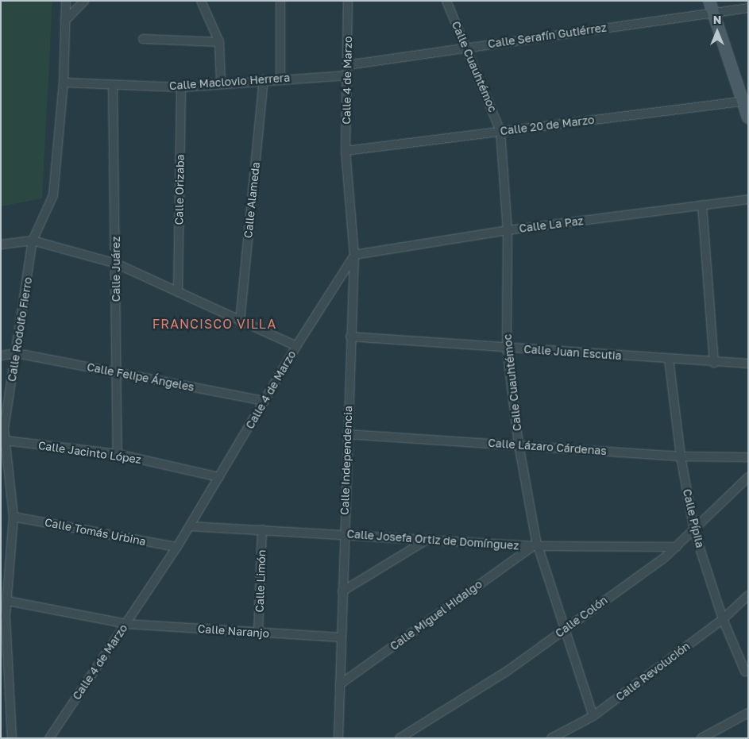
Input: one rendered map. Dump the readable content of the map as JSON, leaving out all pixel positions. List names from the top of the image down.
{
  "streets": {
    "street": [
      "Calle Serafín Gutiérrez",
      "Calle Cuauhtémoc",
      "Calle 4 de Marzo",
      "Calle Maclovio Herrera",
      "Calle 20 de Marzo",
      "Calle Orizaba",
      "Calle Alameda",
      "Calle La Paz",
      "Calle Juárez",
      "Calle Rodolfo Fierro",
      "Calle Juan Escutia",
      "Calle Felipe Ángeles",
      "Calle Lázaro Cárdenas",
      "Calle Jacinto López",
      "Calle Independencia",
      "Calle Pípila",
      "Calle Tomás Urbina",
      "Calle Josefa Ortiz de Domínguez",
      "Calle Limón",
      "Calle Miguel Hidalgo",
      "Calle Colón",
      "Calle Naranjo",
      "Calle Revolución"
    ]
  },
  "crossings": [
    ["Calle Serafín Gutiérrez", "Calle Cuauhtémoc"],
    ["Calle Serafín Gutiérrez", "Calle 4 de Marzo"],
    ["Calle Cuauhtémoc", "Calle 20 de Marzo"],
    ["Calle Cuauhtémoc", "Calle La Paz"],
    ["Calle Cuauhtémoc", "Calle Juan Escutia"],
    ["Calle Cuauhtémoc", "Calle Lázaro Cárdenas"],
    ["Calle Cuauhtémoc", "Calle Josefa Ortiz de Domínguez"],
    ["Calle Cuauhtémoc", "Calle Miguel Hidalgo"],
    ["Calle Cuauhtémoc", "Calle Colón"],
    ["Calle Cuauhtémoc", "Calle Revolución"],
    ["Calle 4 de Marzo", "Calle Maclovio Herrera"],
    ["Calle 4 de Marzo", "Calle 20 de Marzo"],
    ["Calle 4 de Marzo", "Calle La Paz"],
    ["Calle 4 de Marzo", "Calle Felipe Ángeles"],
    ["Calle 4 de Marzo", "Calle Jacinto López"],
    ["Calle 4 de Marzo", "Calle Independencia"],
    ["Calle 4 de Marzo", "Calle Tomás Urbina"],
    ["Calle 4 de Marzo", "Calle Josefa Ortiz de Domínguez"],
    ["Calle 4 de Marzo", "Calle Naranjo"],
    ["Calle Maclovio Herrera", "Calle Orizaba"],
    ["Calle Maclovio Herrera", "Calle Alameda"],
    ["Calle Maclovio Herrera", "Calle Juárez"],
    ["Calle Maclovio Herrera", "Calle Rodolfo Fierro"],
    ["Calle La Paz", "Calle Independencia"],
    ["Calle Juárez", "Calle Felipe Ángeles"],
    ["Calle Juárez", "Calle Jacinto López"],
    ["Calle Rodolfo Fierro", "Calle Felipe Ángeles"],
    ["Calle Rodolfo Fierro", "Calle Jacinto López"],
    ["Calle Rodolfo Fierro", "Calle Tomás Urbina"],
    ["Calle Rodolfo Fierro", "Calle Naranjo"],
    ["Calle Juan Escutia", "Calle Independencia"],
    ["Calle Juan Escutia", "Calle Pípila"],
    ["Calle Lázaro Cárdenas", "Calle Independencia"],
    ["Calle Lázaro Cárdenas", "Calle Pípila"],
    ["Calle Independencia", "Calle Josefa Ortiz de Domínguez"],
    ["Calle Independencia", "Calle Miguel Hidalgo"],
    ["Calle Independencia", "Calle Naranjo"],
    ["Calle Pípila", "Calle Colón"],
    ["Calle Pípila", "Calle Revolución"],
    ["Calle Josefa Ortiz de Domínguez", "Calle Limón"],
    ["Calle Josefa Ortiz de Domínguez", "Calle Miguel Hidalgo"],
    ["Calle Josefa Ortiz de Domínguez", "Calle Colón"],
    ["Calle Limón", "Calle Naranjo"]
  ],
  "districts": ["FRANCISCO VILLA"],
  "north": "top"
}
